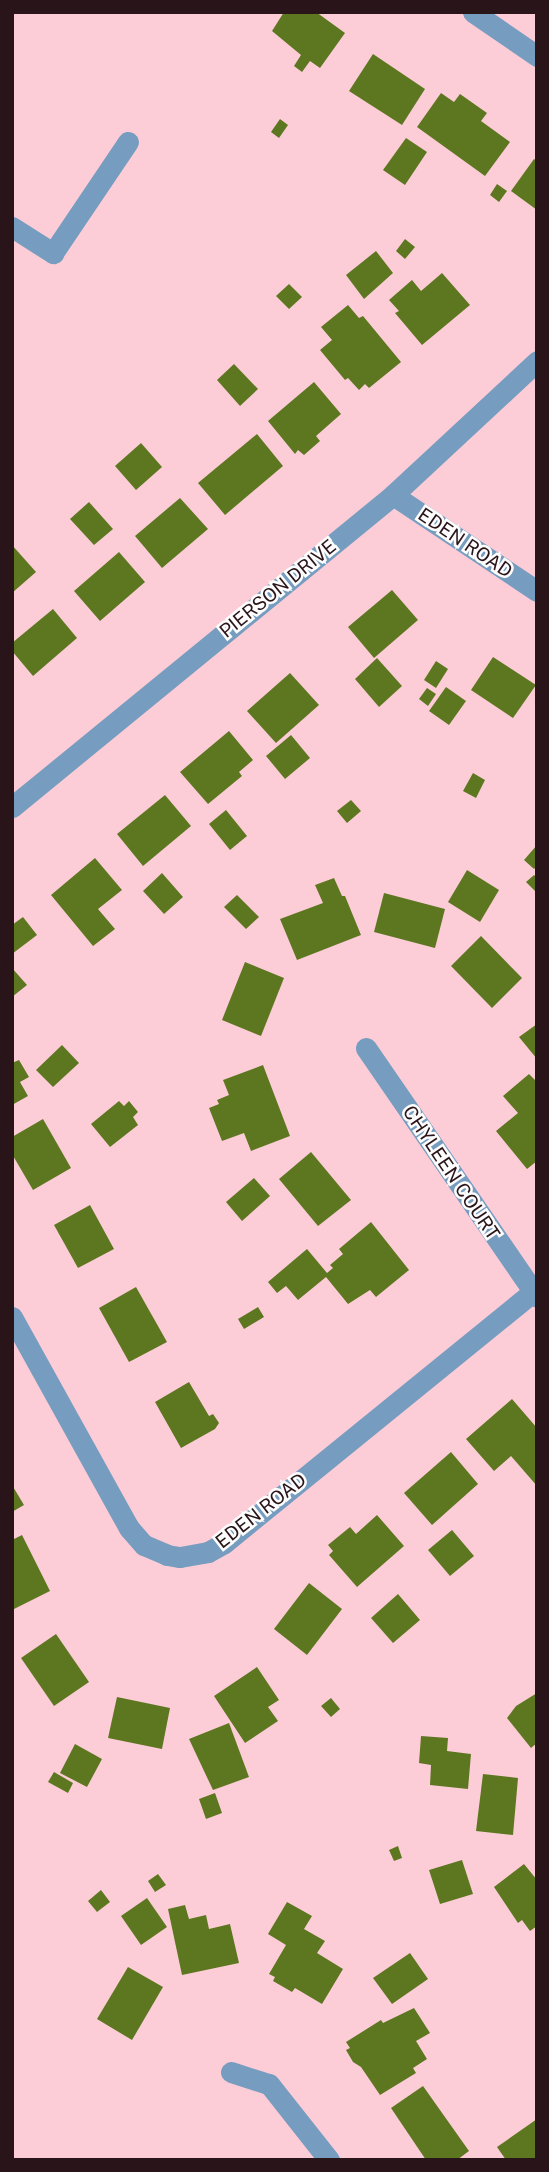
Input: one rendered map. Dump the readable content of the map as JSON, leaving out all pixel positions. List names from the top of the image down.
{
  "streets": {
    "street": ["EDEN ROAD", "PIERSON DRIVE", "CHYLEEN COURT"]
  },
  "crossings": [
    ["EDEN ROAD", "PIERSON DRIVE"],
    ["EDEN ROAD", "CHYLEEN COURT"]
  ]
}
